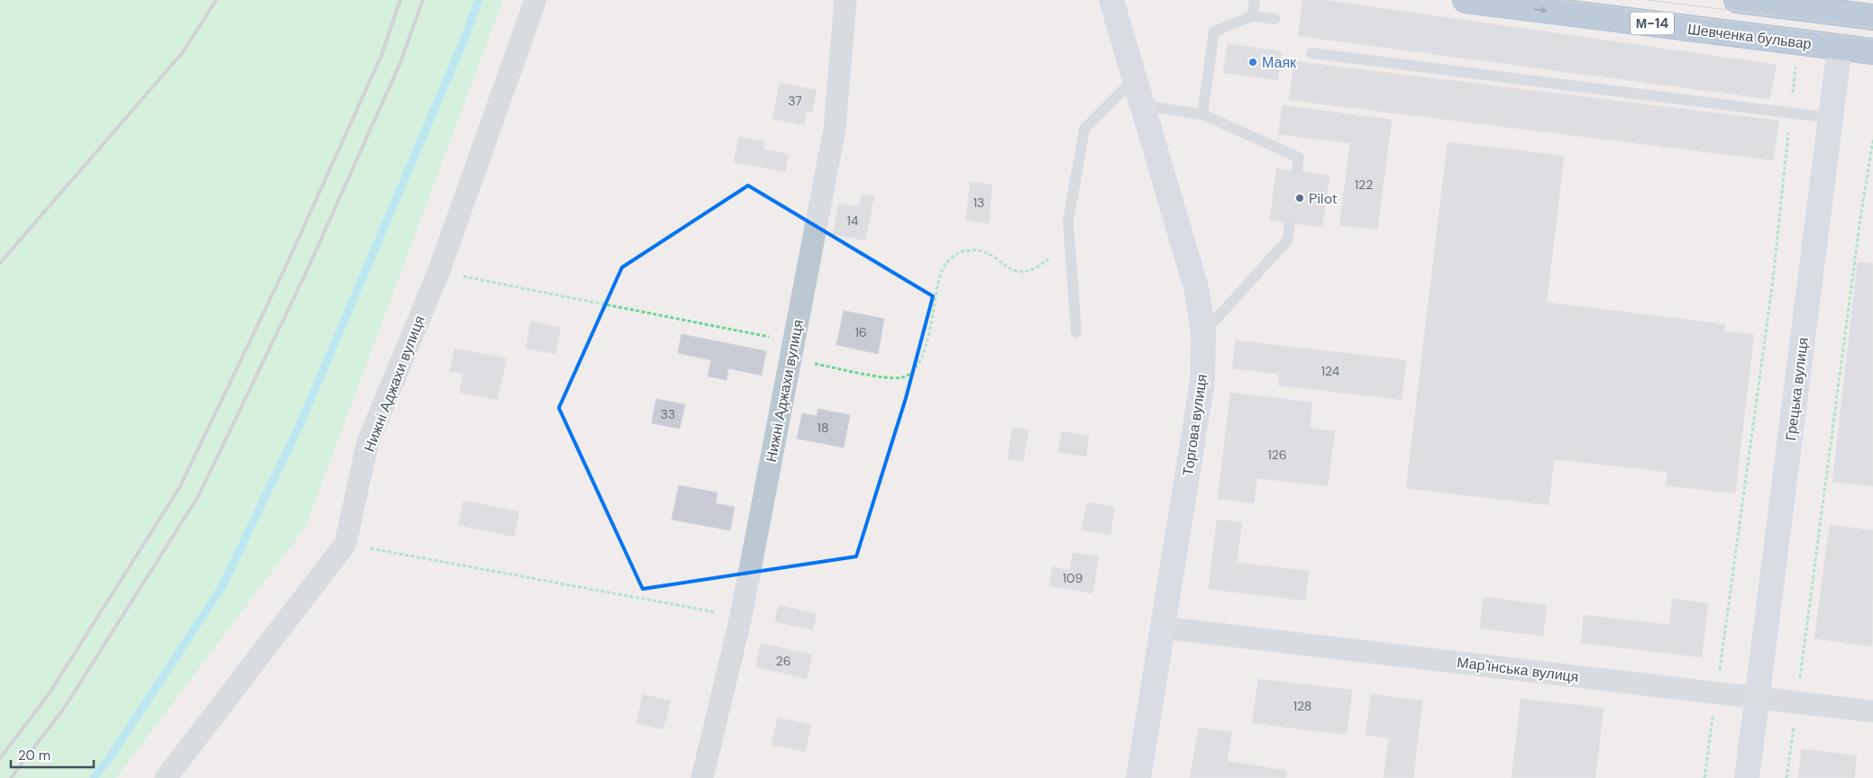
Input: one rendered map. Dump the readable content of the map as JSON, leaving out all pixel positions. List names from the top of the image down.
{
  "streets": {
    "highway": ["М-14", "Шевченка бульвар", "Грецька вулиця"],
    "street": ["Нижні Аджахи вулиця", "Торгова вулиця", "Мар'їнська вулиця"]
  },
  "crossings": [
    ["Шевченка бульвар", "Грецька вулиця"],
    ["Грецька вулиця", "Мар'їнська вулиця"],
    ["Торгова вулиця", "Мар'їнська вулиця"]
  ],
  "one_way": ["Шевченка бульвар"],
  "places": ["Маяк", "Pilot"],
  "house_numbers": [
    "37",
    "122",
    "13",
    "14",
    "16",
    "124",
    "33",
    "18",
    "126",
    "109",
    "26",
    "128"
  ],
  "scale_bar": "20 m"
}
